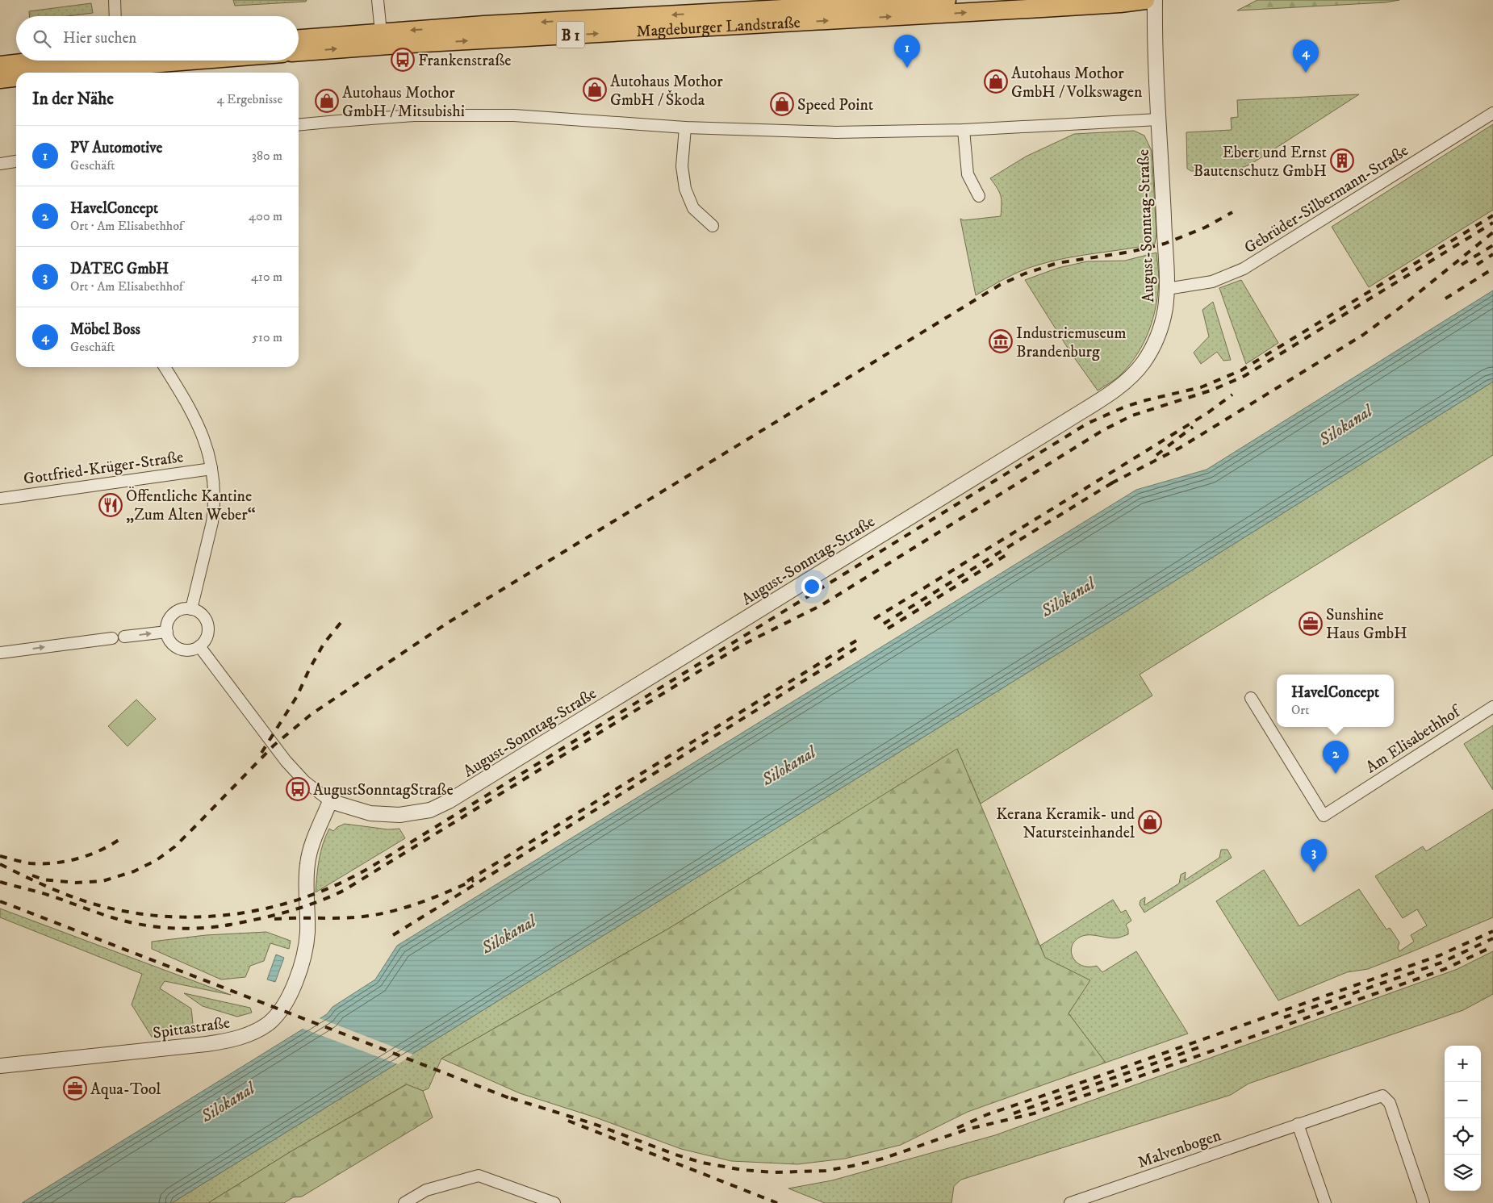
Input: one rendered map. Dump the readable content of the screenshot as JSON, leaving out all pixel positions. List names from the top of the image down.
{
  "streets": {
    "main road": ["Magdeburger Landstraße", "B 1"],
    "street": [
      "Gebrüder-Silbermann-Straße",
      "August-Sonntag-Straße",
      "Gottfried-Krüger-Straße",
      "Am Elisabethhof",
      "Spittastraße",
      "Malvenbogen"
    ]
  },
  "crossings": [
    ["Gebrüder-Silbermann-Straße", "August-Sonntag-Straße"],
    ["August-Sonntag-Straße", "Spittastraße"]
  ],
  "water": ["Silokanal"],
  "places": {
    "bus stop": ["Frankenstraße", "AugustSonntagStraße"],
    "shop": [
      "Autohaus Mothor GmbH / Volkswagen",
      "Autohaus Mothor GmbH / Škoda",
      "Autohaus Mothor GmbH / Mitsubishi",
      "Speed Point",
      "Kerana Keramik- und Natursteinhandel"
    ],
    "building": ["Ebert und Ernst Bautenschutz GmbH"],
    "museum": ["Industriemuseum Brandenburg"],
    "restaurant": ["Öffentliche Kantine „Zum Alten Weber“"],
    "office": ["Sunshine Haus GmbH", "Aqua-Tool"]
  },
  "page": {
    "search": "Hier suchen",
    "pins": [
      "1",
      "4",
      "2",
      "3"
    ],
    "heading": ["In der Nähe", "4 Ergebnisse"],
    "list": [
      {
        "mark": "1",
        "name": "PV Automotive",
        "note": "Geschäft",
        "value": "380 m"
      },
      {
        "mark": "2",
        "name": "HavelConcept",
        "note": "Ort · Am Elisabethhof",
        "value": "400 m"
      },
      {
        "mark": "3",
        "name": "DATEC GmbH",
        "note": "Ort · Am Elisabethhof",
        "value": "410 m"
      },
      {
        "mark": "4",
        "name": "Möbel Boss",
        "note": "Geschäft",
        "value": "510 m"
      }
    ],
    "popup": ["HavelConcept", "Ort"],
    "map_buttons": ["+", "−"]
  }
}
